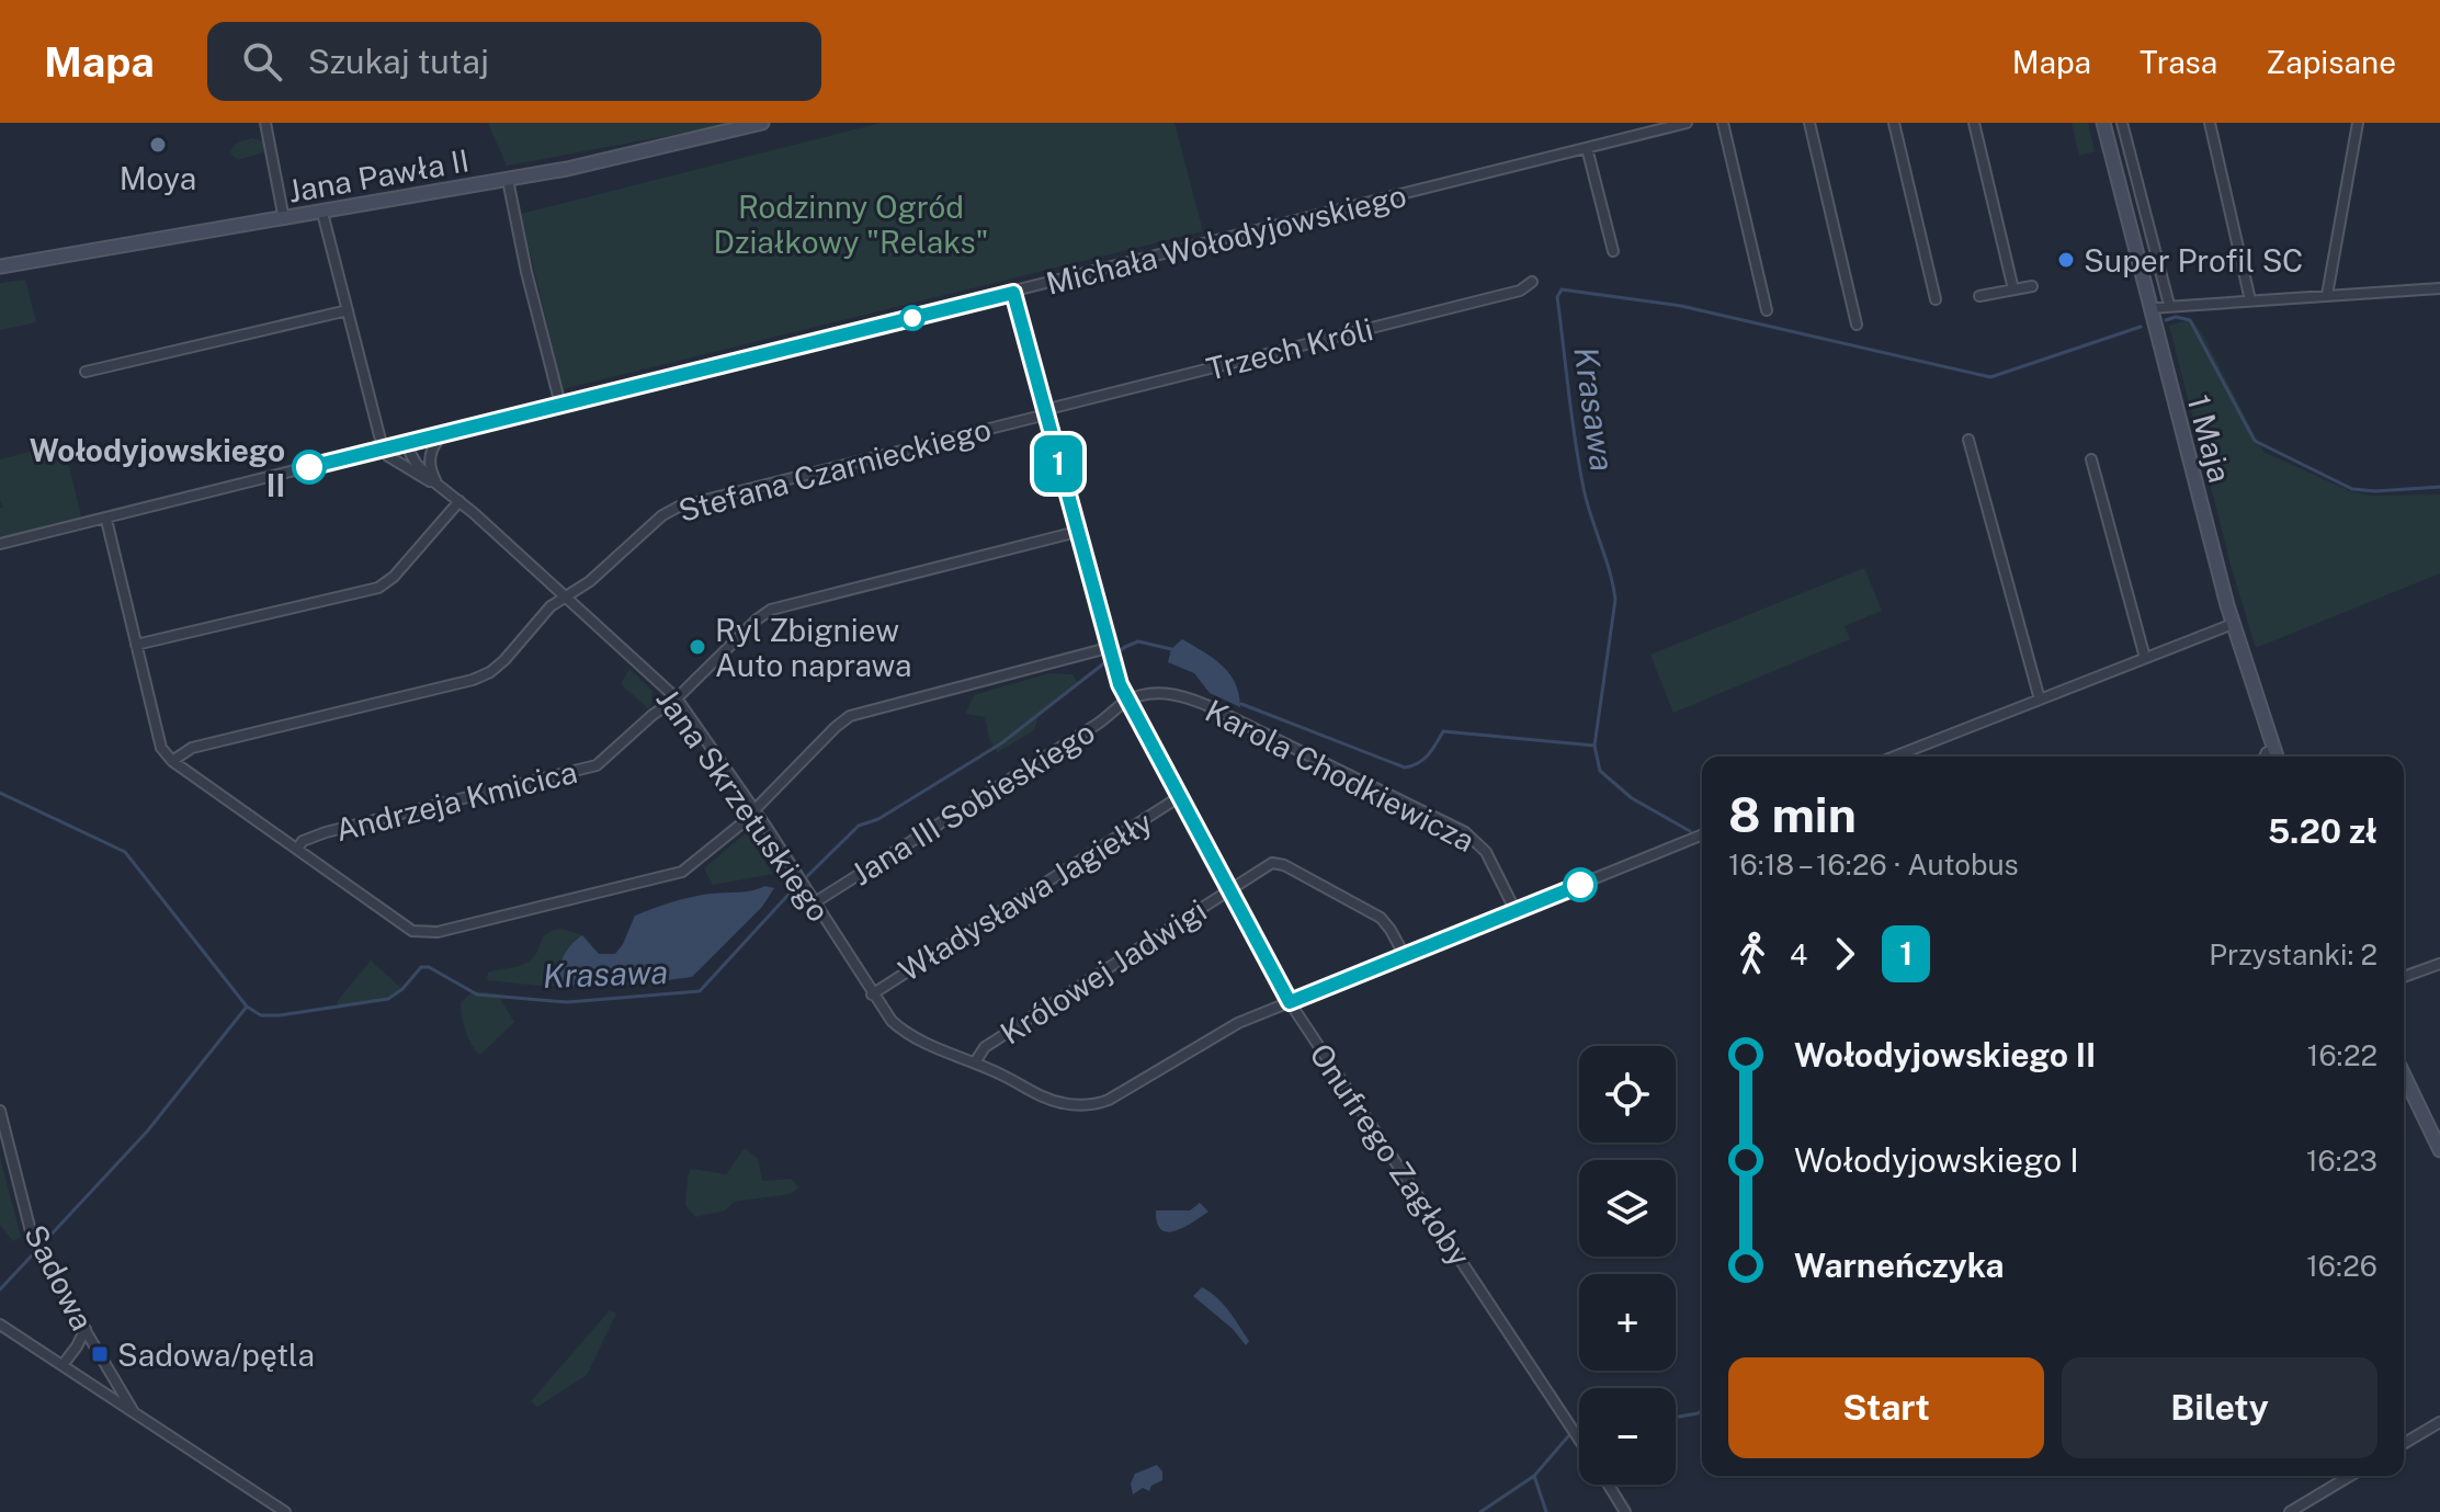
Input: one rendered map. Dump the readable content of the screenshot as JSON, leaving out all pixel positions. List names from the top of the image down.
{
  "streets": {
    "main road": ["Jana Pawła II", "1 Maja"],
    "street": [
      "Michała Wołodyjowskiego",
      "Trzech Króli",
      "Stefana Czarnieckiego",
      "Karola Chodkiewicza",
      "Andrzeja Kmicica",
      "Jana III Sobieskiego",
      "Jana Skrzetuskiego",
      "Władysława Jagiełły",
      "Królowej Jadwigi",
      "Onufrego Zagłoby",
      "Sadowa"
    ]
  },
  "crossings": [
    ["Michała Wołodyjowskiego", "Jana Skrzetuskiego"],
    ["Michała Wołodyjowskiego", "Onufrego Zagłoby"],
    ["Trzech Króli", "Stefana Czarnieckiego"],
    ["Trzech Króli", "Onufrego Zagłoby"],
    ["Stefana Czarnieckiego", "Jana Skrzetuskiego"],
    ["Stefana Czarnieckiego", "Onufrego Zagłoby"],
    ["Karola Chodkiewicza", "Jana III Sobieskiego"],
    ["Karola Chodkiewicza", "Jana Skrzetuskiego"],
    ["Karola Chodkiewicza", "Onufrego Zagłoby"],
    ["Andrzeja Kmicica", "Jana Skrzetuskiego"],
    ["Andrzeja Kmicica", "Onufrego Zagłoby"],
    ["Jana III Sobieskiego", "Jana Skrzetuskiego"],
    ["Jana III Sobieskiego", "Onufrego Zagłoby"],
    ["Jana Skrzetuskiego", "Władysława Jagiełły"],
    ["Jana Skrzetuskiego", "Królowej Jadwigi"],
    ["Jana Skrzetuskiego", "Onufrego Zagłoby"],
    ["Władysława Jagiełły", "Onufrego Zagłoby"],
    ["Królowej Jadwigi", "Onufrego Zagłoby"]
  ],
  "water": ["Krasawa"],
  "parks": ["Rodzinny Ogród Działkowy \"Relaks\""],
  "places": {
    "other": [
      "Moya",
      "Super Profil SC",
      "Wołodyjowskiego II",
      "Ryl Zbigniew Auto naprawa"
    ],
    "transit": ["Sadowa/pętla"]
  },
  "lines": ["bus line 1"],
  "page": {
    "header": "Mapa",
    "search": "Szukaj tutaj",
    "nav": ["Mapa", "Trasa", "Zapisane"],
    "on_map": "1",
    "heading": ["8 min", "16:18 – 16:26 · Autobus", "5.20 zł"],
    "legs": ["4", "1", "Przystanki: 2"],
    "list": [
      {
        "name": "Wołodyjowskiego II",
        "value": "16:22"
      },
      {
        "name": "Wołodyjowskiego I",
        "value": "16:23"
      },
      {
        "name": "Warneńczyka",
        "value": "16:26"
      }
    ],
    "map_buttons": ["+", "−"],
    "buttons": ["Start", "Bilety"]
  }
}
